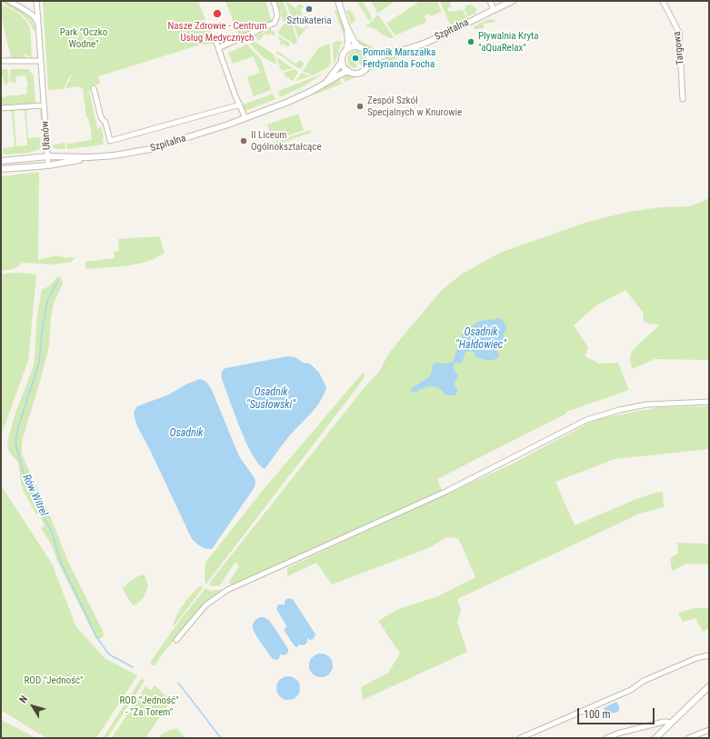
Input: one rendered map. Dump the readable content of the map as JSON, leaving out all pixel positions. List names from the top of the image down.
{
  "streets": {
    "street": ["Szpitalna", "Targowa", "Ułanów"]
  },
  "crossings": [
    ["Szpitalna", "Ułanów"]
  ],
  "water": [
    "Osadnik \"Hałdowiec\"",
    "Osadnik \"Susłowski\"",
    "Osadnik",
    "Rów Witrel"
  ],
  "parks": ["Park \"Oczko Wodne\"", "ROD \"Jedność\"", "ROD \"Jedność\" - \"Za Torem\""],
  "places": [
    "Sztukateria",
    "Nasze Zdrowie - Centrum Usług Medycznych",
    "Pływalnia Kryta \"aQuaRelax\"",
    "Pomnik Marszałka Ferdynanda Focha",
    "Zespół Szkół Specjalnych w Knurowie",
    "II Liceum Ogólnokształcące"
  ],
  "scale_bar": "100 m",
  "north": "top left"
}
